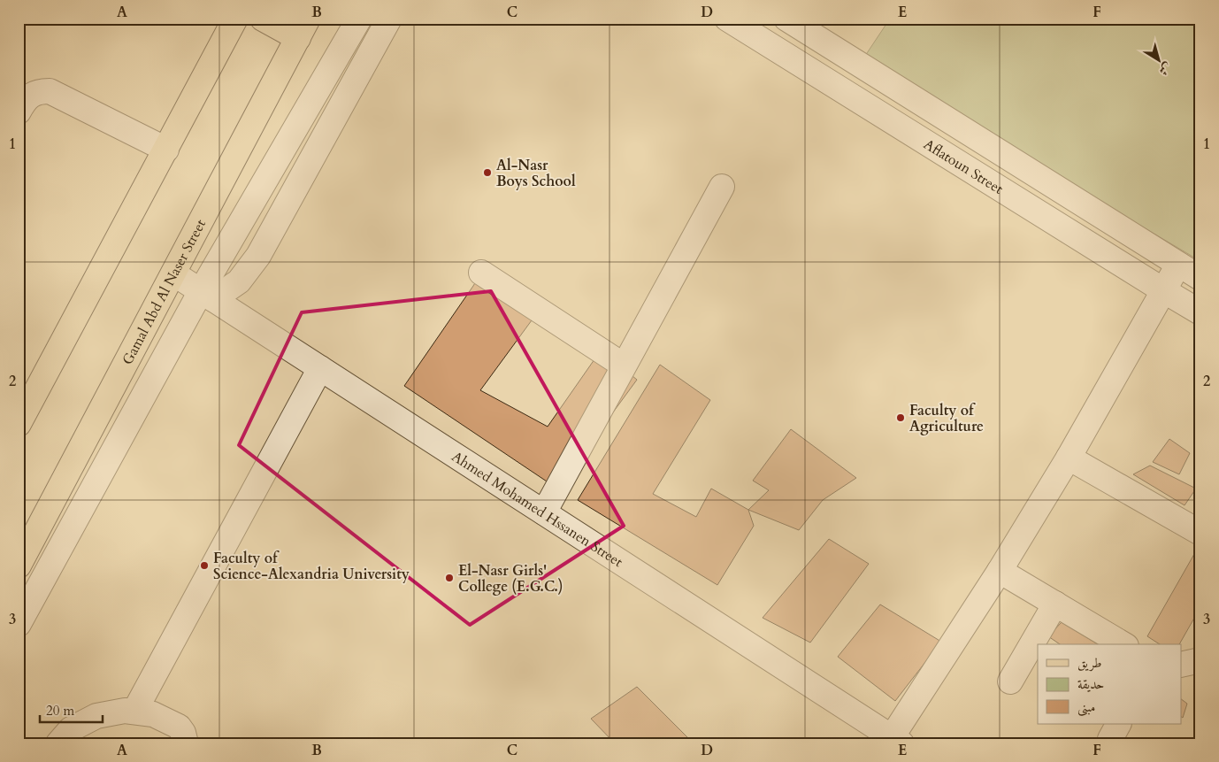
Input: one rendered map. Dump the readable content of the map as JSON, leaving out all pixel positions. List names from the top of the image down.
{
  "streets": {
    "main road": ["Gamal Abd Al Naser Street"],
    "street": ["Aflatoun Street", "Ahmed Mohamed Hssanen Street"]
  },
  "crossings": [
    ["Gamal Abd Al Naser Street", "Ahmed Mohamed Hssanen Street"]
  ],
  "places": [
    "Al-Nasr Boys School",
    "Faculty of Agriculture",
    "Faculty of Science-Alexandria University",
    "El-Nasr Girls' College (E.G.C.)"
  ],
  "legend": ["طريق", "حديقة", "مبنى"],
  "scale_bar": "20 m",
  "north": "bottom right",
  "grid": {
    "columns": [
      "A",
      "B",
      "C",
      "D",
      "E",
      "F"
    ],
    "rows": ["1", "2", "3"]
  }
}
